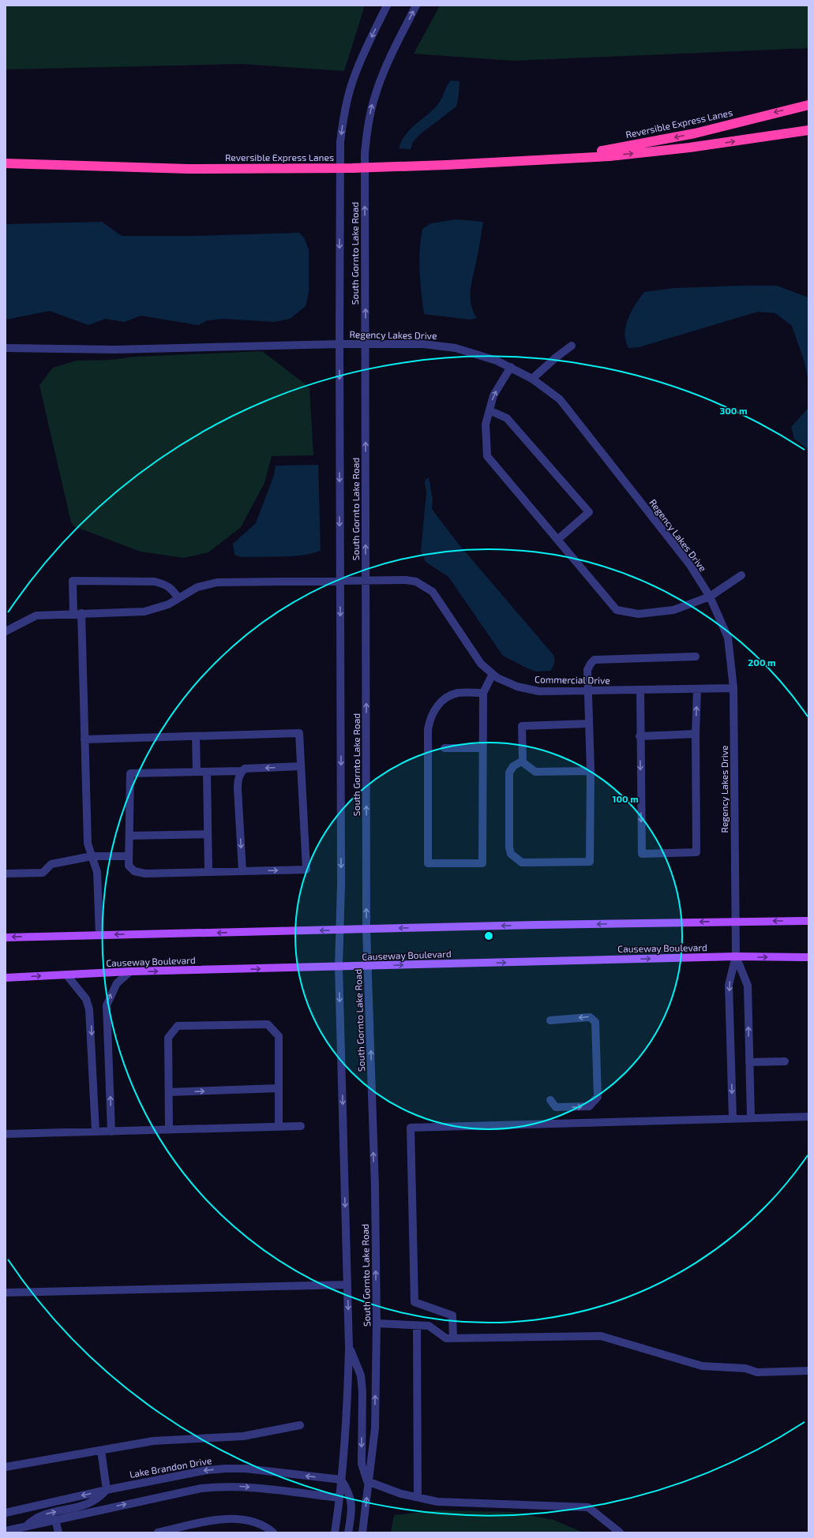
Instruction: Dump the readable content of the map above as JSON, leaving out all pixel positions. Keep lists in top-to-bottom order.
{
  "streets": {
    "highway": ["Reversible Express Lanes"],
    "main road": ["Causeway Boulevard"],
    "street": [
      "South Gornto Lake Road",
      "Regency Lakes Drive",
      "Commercial Drive",
      "Lake Brandon Drive"
    ]
  },
  "crossings": [
    ["South Gornto Lake Road", "Regency Lakes Drive"],
    ["South Gornto Lake Road", "Commercial Drive"],
    ["South Gornto Lake Road", "Causeway Boulevard"],
    ["South Gornto Lake Road", "Lake Brandon Drive"],
    ["Regency Lakes Drive", "Commercial Drive"],
    ["Regency Lakes Drive", "Causeway Boulevard"]
  ],
  "rings": ["300 m", "200 m", "100 m"]
}
